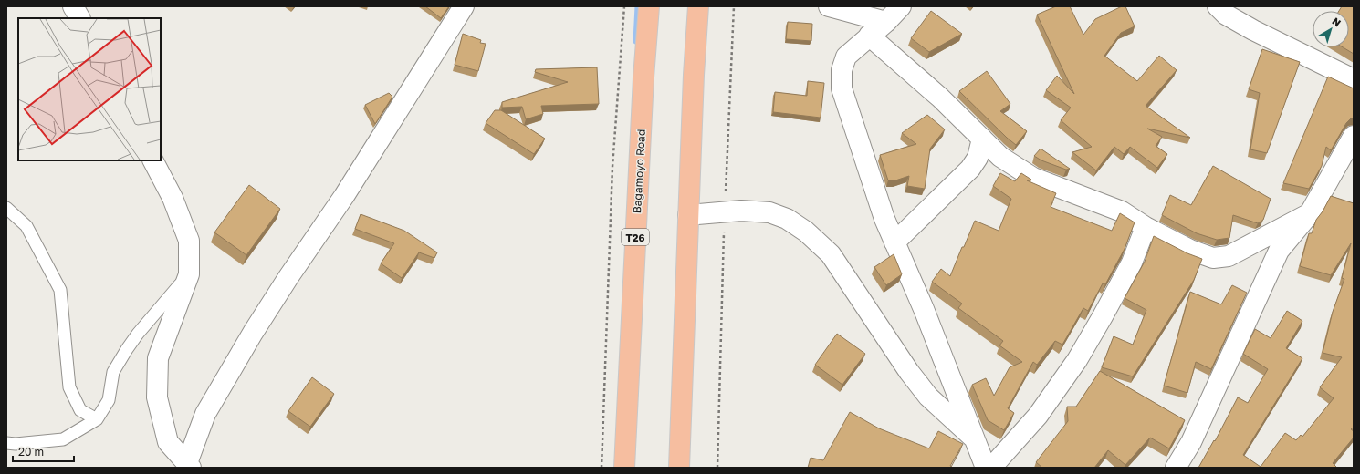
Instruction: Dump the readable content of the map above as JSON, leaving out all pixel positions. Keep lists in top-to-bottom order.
{
  "streets": {
    "highway": ["Bagamoyo Road", "T26"]
  },
  "scale_bar": "20 m",
  "north": "top right"
}
